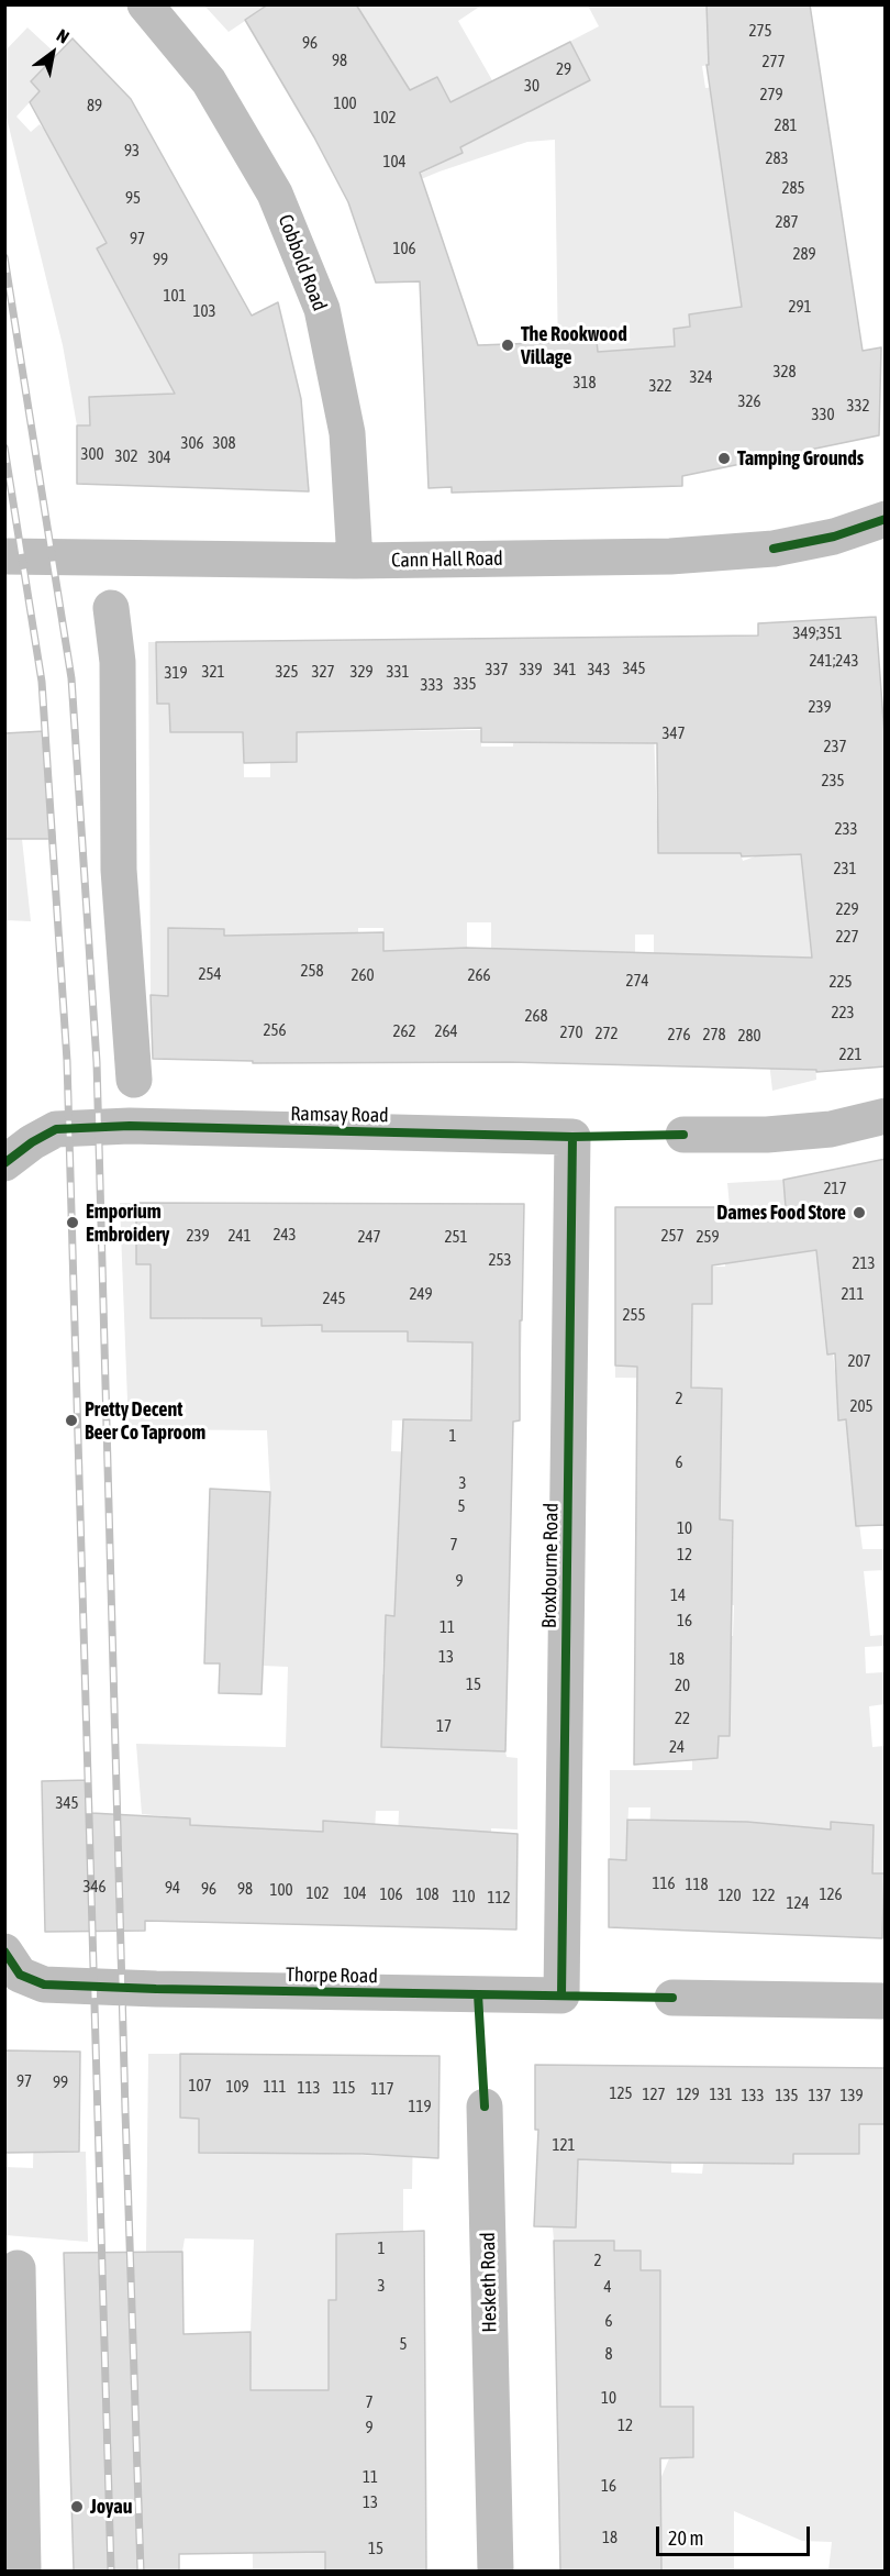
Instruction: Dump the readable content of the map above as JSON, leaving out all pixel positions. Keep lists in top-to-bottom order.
{
  "streets": {
    "street": [
      "Cobbold Road",
      "Cann Hall Road",
      "Ramsay Road",
      "Broxbourne Road",
      "Thorpe Road",
      "Hesketh Road"
    ]
  },
  "crossings": [
    ["Cobbold Road", "Cann Hall Road"],
    ["Ramsay Road", "Broxbourne Road"],
    ["Broxbourne Road", "Thorpe Road"]
  ],
  "places": [
    "The Rookwood Village",
    "Tamping Grounds",
    "Dames Food Store",
    "Emporium Embroidery",
    "Pretty Decent Beer Co Taproom",
    "Joyau"
  ],
  "house_numbers": [
    "275",
    "96",
    "98",
    "277",
    "29",
    "30",
    "279",
    "100",
    "89",
    "102",
    "281",
    "93",
    "283",
    "104",
    "285",
    "95",
    "287",
    "97",
    "106",
    "289",
    "99",
    "101",
    "291",
    "103",
    "328",
    "324",
    "318",
    "322",
    "326",
    "332",
    "330",
    "306",
    "308",
    "300",
    "302",
    "304",
    "349;351",
    "241;243",
    "345",
    "337",
    "339",
    "341",
    "343",
    "321",
    "325",
    "327",
    "329",
    "331",
    "319",
    "335",
    "333",
    "239",
    "347",
    "237",
    "235",
    "233",
    "231",
    "229",
    "227",
    "258",
    "254",
    "260",
    "266",
    "274",
    "225",
    "223",
    "268",
    "256",
    "262",
    "264",
    "270",
    "272",
    "276",
    "278",
    "280",
    "221",
    "217",
    "243",
    "239",
    "241",
    "257",
    "247",
    "251",
    "259",
    "253",
    "213",
    "249",
    "211",
    "245",
    "255",
    "207",
    "2",
    "205",
    "1",
    "6",
    "3",
    "5",
    "10",
    "7",
    "12",
    "9",
    "14",
    "16",
    "11",
    "13",
    "18",
    "15",
    "20",
    "22",
    "17",
    "24",
    "345",
    "116",
    "118",
    "346",
    "94",
    "96",
    "98",
    "100",
    "102",
    "104",
    "106",
    "108",
    "126",
    "120",
    "122",
    "110",
    "112",
    "124",
    "97",
    "99",
    "107",
    "109",
    "111",
    "113",
    "115",
    "117",
    "125",
    "127",
    "129",
    "131",
    "133",
    "135",
    "137",
    "139",
    "119",
    "121",
    "1",
    "2",
    "3",
    "4",
    "6",
    "5",
    "8",
    "10",
    "7",
    "12",
    "9",
    "11",
    "16",
    "13",
    "18",
    "15"
  ],
  "scale_bar": "20 m",
  "north": "top right"
}
